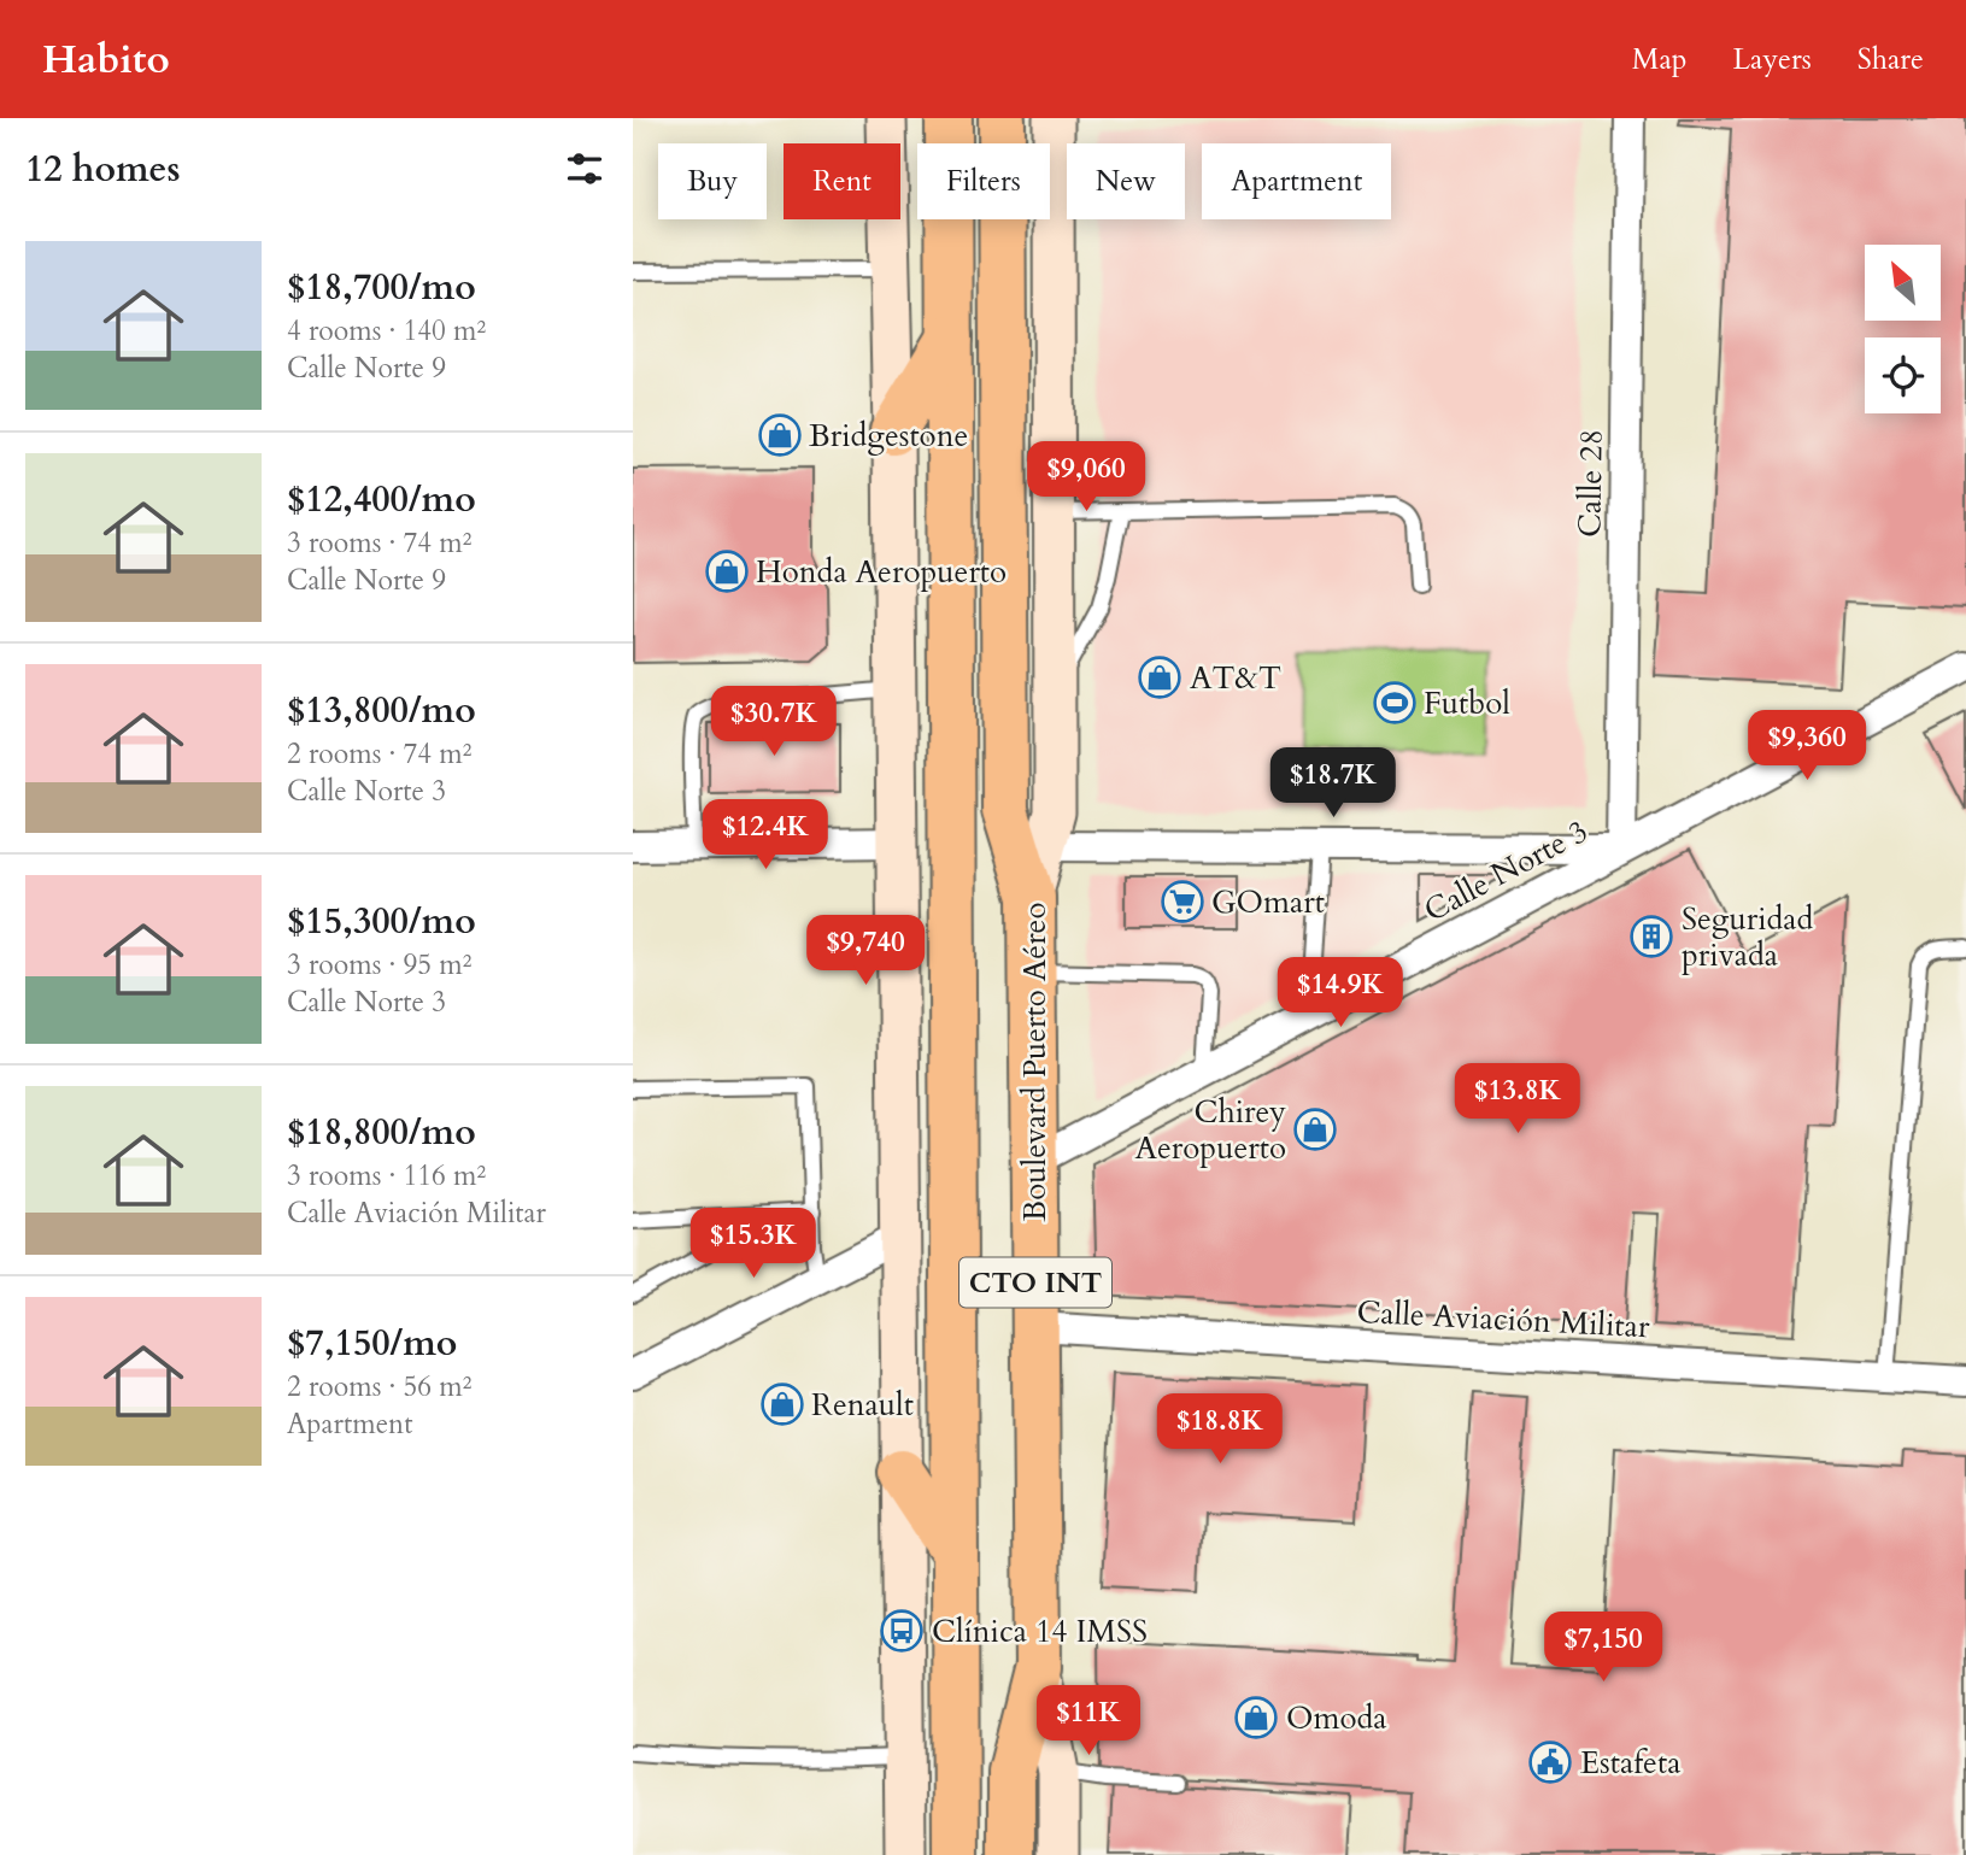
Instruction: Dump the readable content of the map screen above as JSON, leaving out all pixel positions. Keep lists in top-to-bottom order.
{
  "streets": {
    "highway": ["Boulevard Puerto Aéreo", "CTO INT"],
    "street": ["Calle 28", "Calle Norte 3", "Calle Aviación Militar"]
  },
  "crossings": [
    ["Calle 28", "Calle Norte 3"],
    ["Calle Norte 3", "Boulevard Puerto Aéreo"],
    ["Boulevard Puerto Aéreo", "CTO INT"],
    ["Boulevard Puerto Aéreo", "Calle Aviación Militar"]
  ],
  "places": {
    "shop": [
      "Bridgestone",
      "Honda Aeropuerto",
      "AT&T",
      "Chirey Aeropuerto",
      "Renault",
      "Omoda"
    ],
    "sports": ["Futbol"],
    "supermarket": ["GOmart"],
    "building": ["Seguridad privada"],
    "bus stop": ["Clínica 14 IMSS"],
    "public building": ["Estafeta"]
  },
  "north": "top left",
  "page": {
    "header": "Habito",
    "nav": ["Map", "Layers", "Share"],
    "heading": "12 homes",
    "chip": [
      "Buy",
      "Rent",
      "Filters",
      "New",
      "Apartment"
    ],
    "list": [
      {
        "name": "$18,700/mo",
        "note": "4 rooms · 140 m² · Calle Norte 9"
      },
      {
        "name": "$12,400/mo",
        "note": "3 rooms · 74 m² · Calle Norte 9"
      },
      {
        "name": "$13,800/mo",
        "note": "2 rooms · 74 m² · Calle Norte 3"
      },
      {
        "name": "$15,300/mo",
        "note": "3 rooms · 95 m² · Calle Norte 3"
      },
      {
        "name": "$18,800/mo",
        "note": "3 rooms · 116 m² · Calle Aviación Militar"
      },
      {
        "name": "$7,150/mo",
        "note": "2 rooms · 56 m² · Apartment"
      }
    ],
    "price": [
      "$9,060",
      "$30.7K",
      "$9,360",
      "$18.7K",
      "$12.4K",
      "$9,740",
      "$14.9K",
      "$13.8K",
      "$15.3K",
      "$18.8K",
      "$7,150",
      "$11K"
    ]
  }
}
